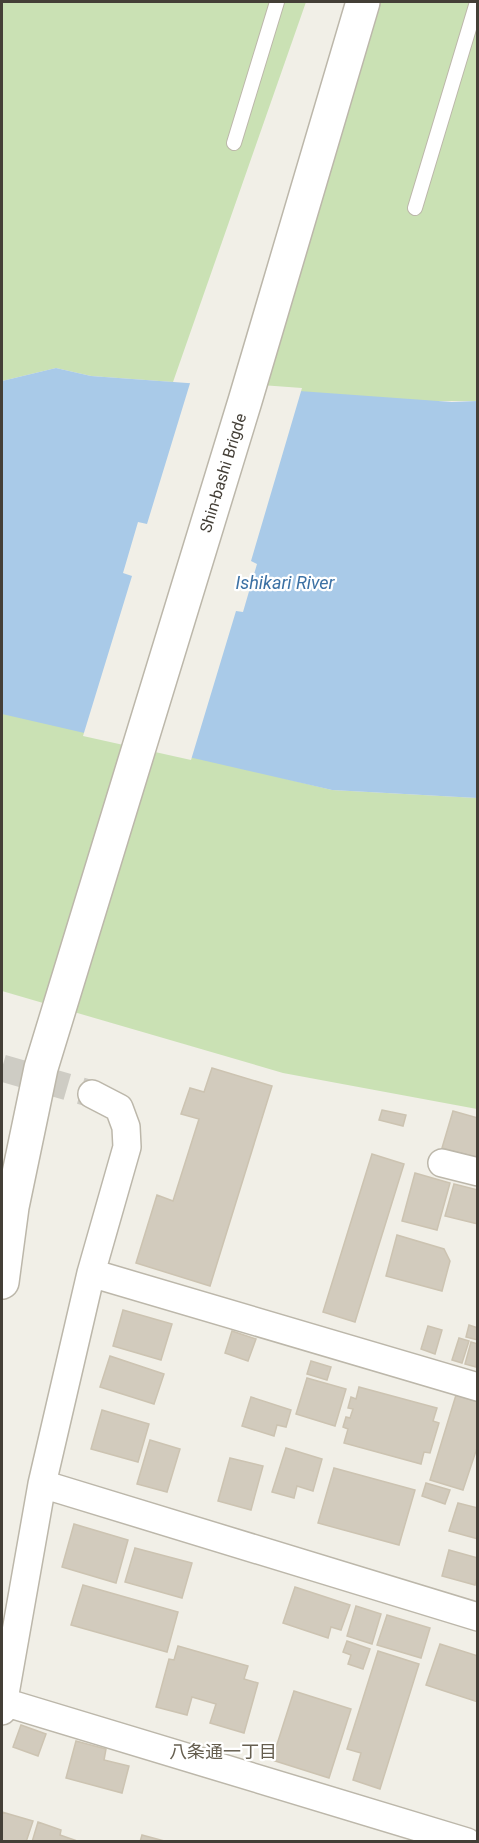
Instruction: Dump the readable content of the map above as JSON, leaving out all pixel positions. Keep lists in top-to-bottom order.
{
  "streets": {
    "street": ["Shin-bashi Brigde"]
  },
  "districts": ["八条通一丁目"],
  "water": ["Ishikari River"]
}
